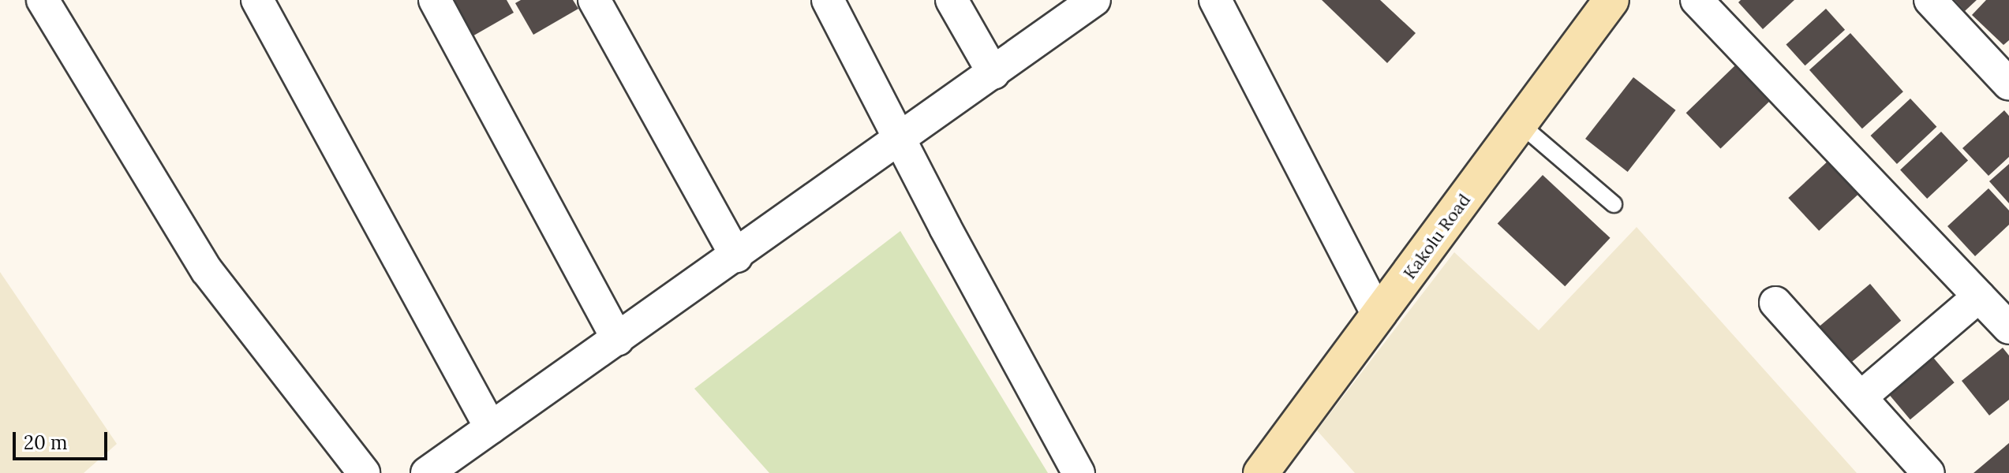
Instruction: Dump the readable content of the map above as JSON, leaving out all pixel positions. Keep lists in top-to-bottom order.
{
  "streets": {
    "main road": ["Kakolu Road"]
  },
  "scale_bar": "20 m"
}
